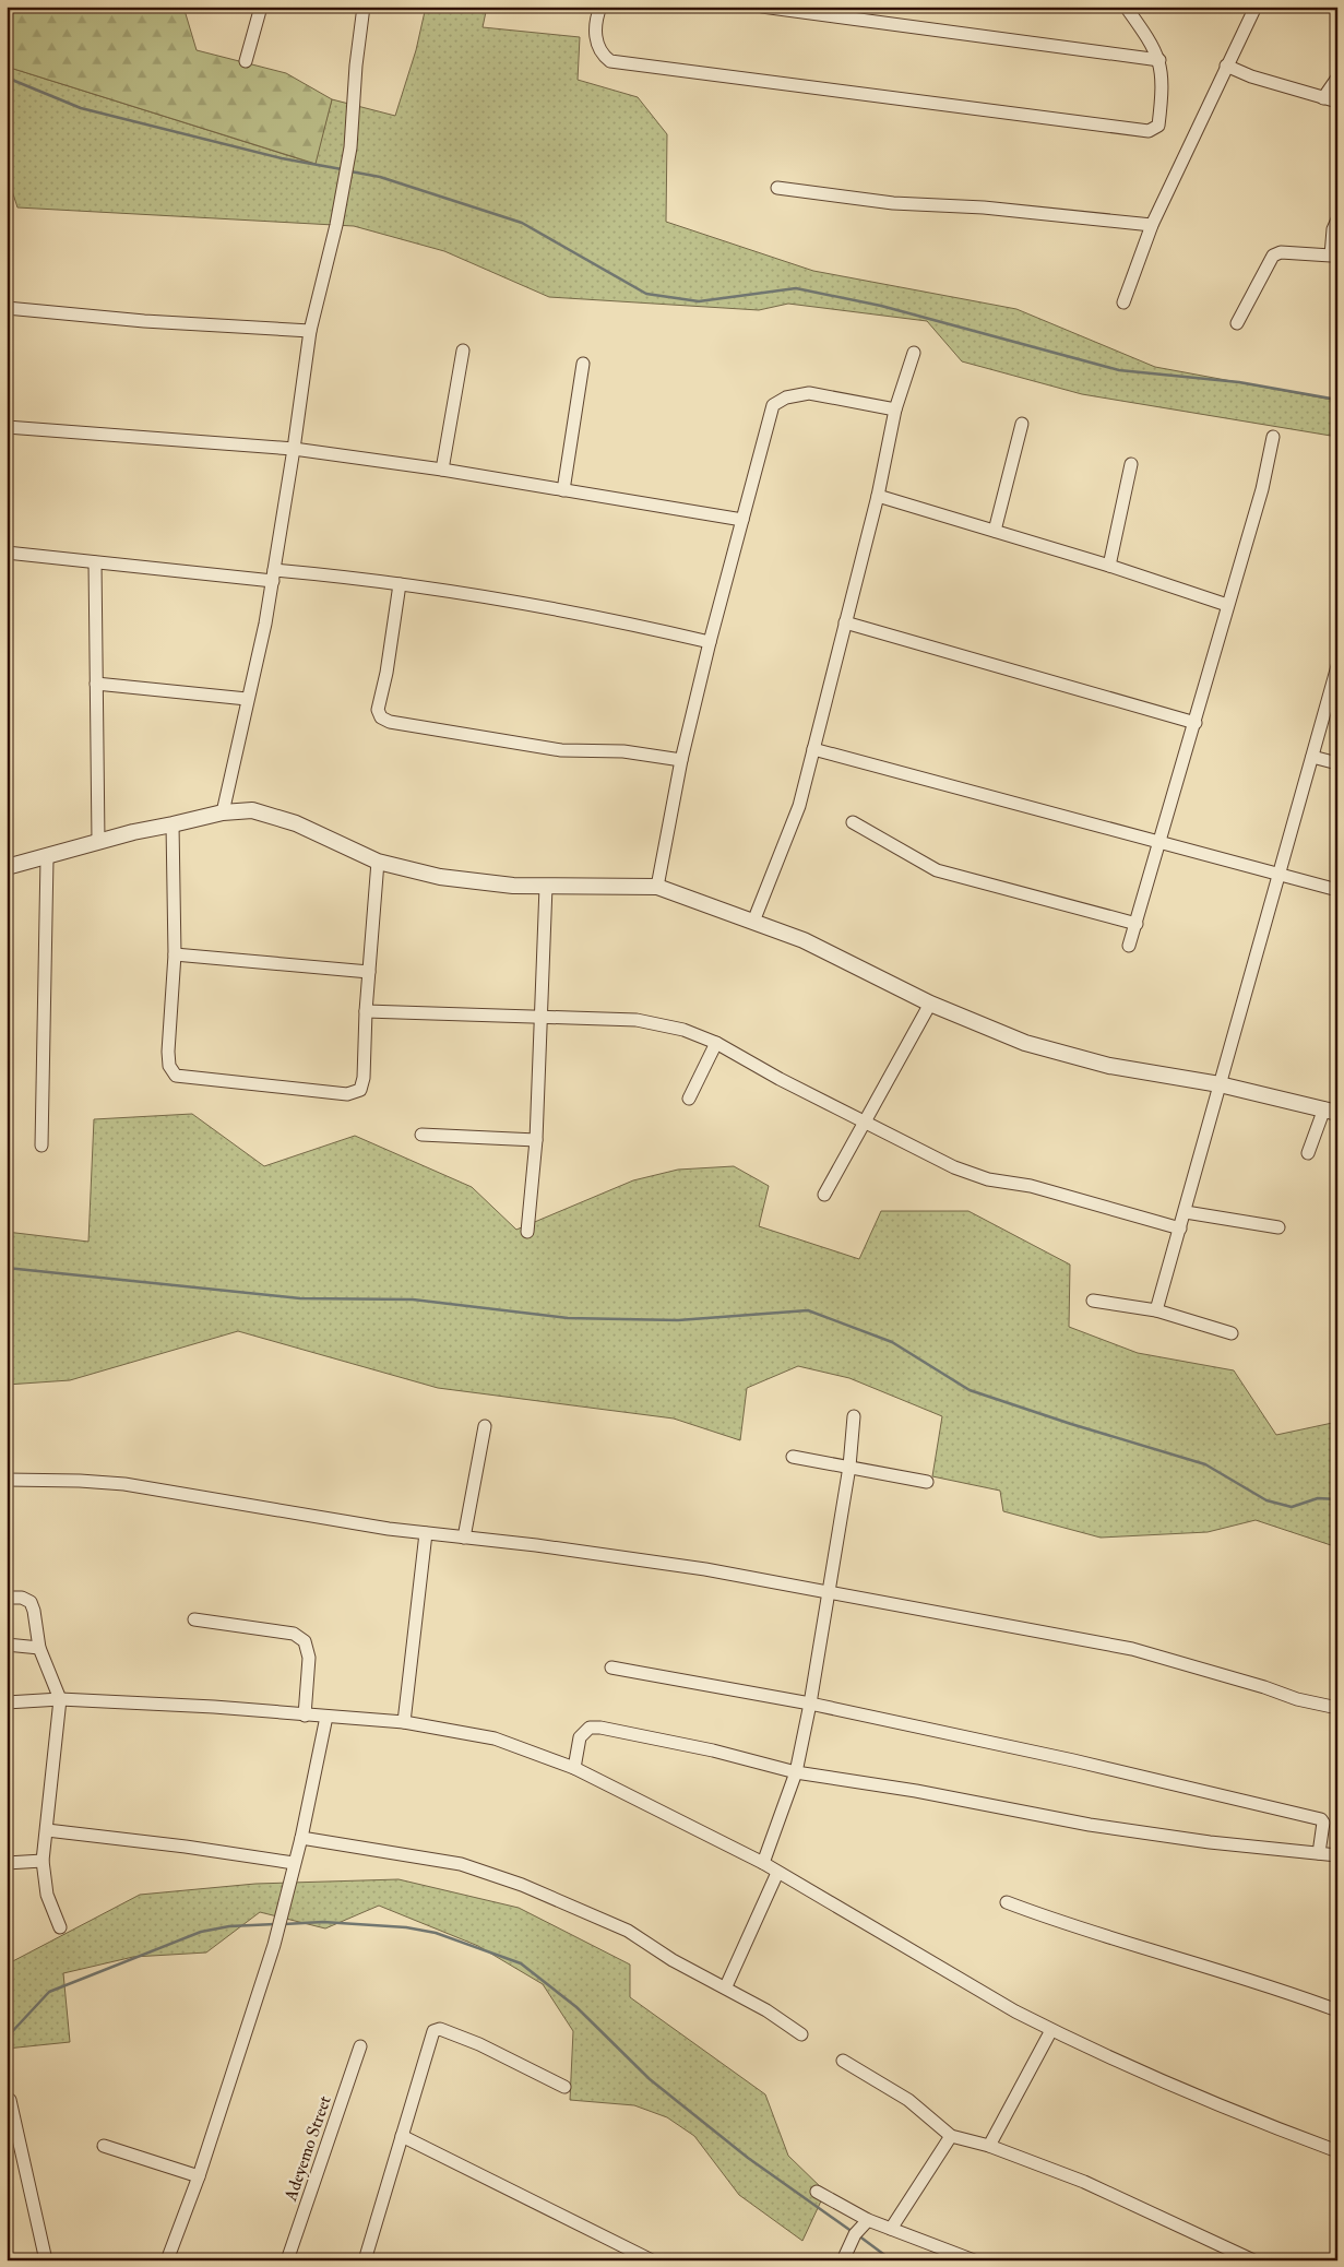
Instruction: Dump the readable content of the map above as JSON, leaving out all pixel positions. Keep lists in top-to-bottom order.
{
  "streets": {
    "street": ["Adeyemo Street"]
  }
}
